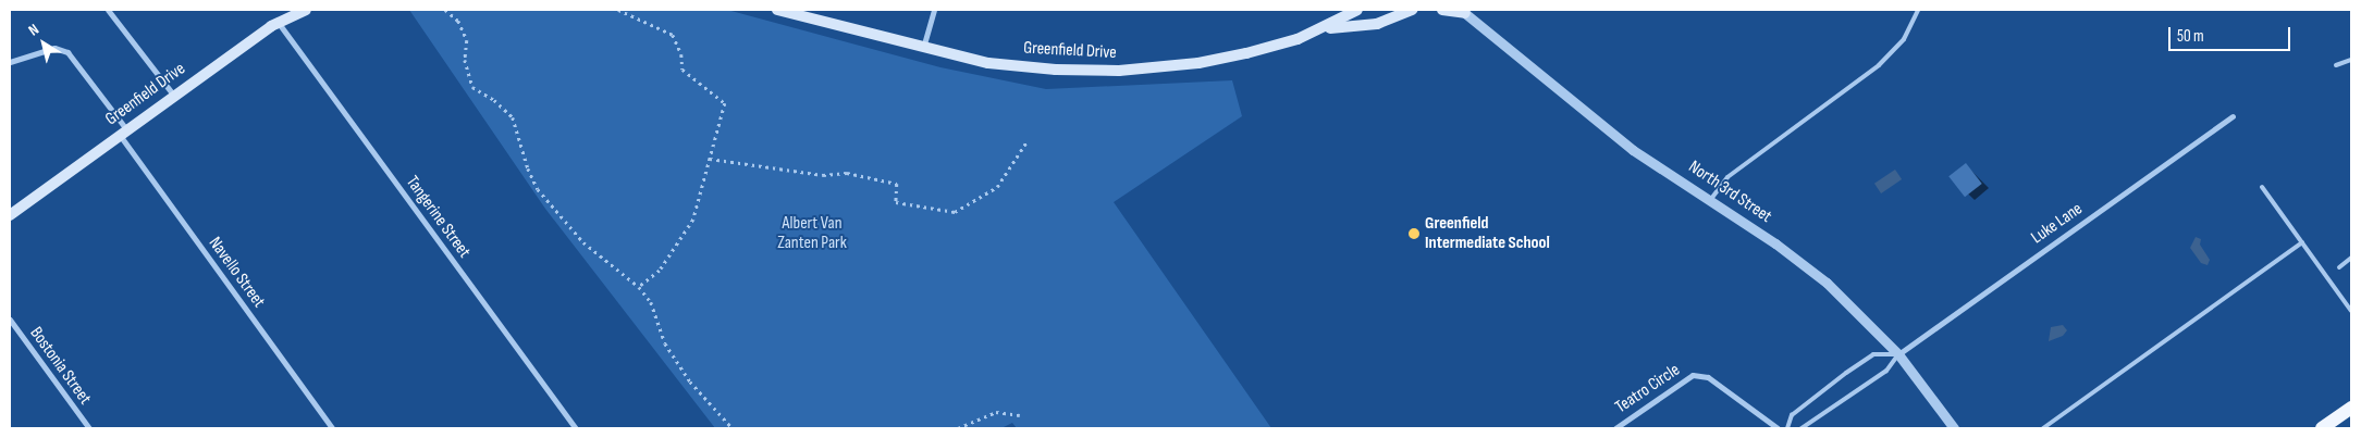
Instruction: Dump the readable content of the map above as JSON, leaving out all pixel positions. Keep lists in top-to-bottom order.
{
  "streets": {
    "main road": ["Greenfield Drive"],
    "street": [
      "North 3rd Street",
      "Tangerine Street",
      "Luke Lane",
      "Navello Street",
      "Bostonia Street",
      "Teatro Circle"
    ]
  },
  "crossings": [
    ["Greenfield Drive", "Tangerine Street"],
    ["Greenfield Drive", "Navello Street"],
    ["North 3rd Street", "Luke Lane"]
  ],
  "parks": ["Albert Van Zanten Park"],
  "places": ["Greenfield Intermediate School"],
  "scale_bar": "50 m",
  "north": "top left"
}
